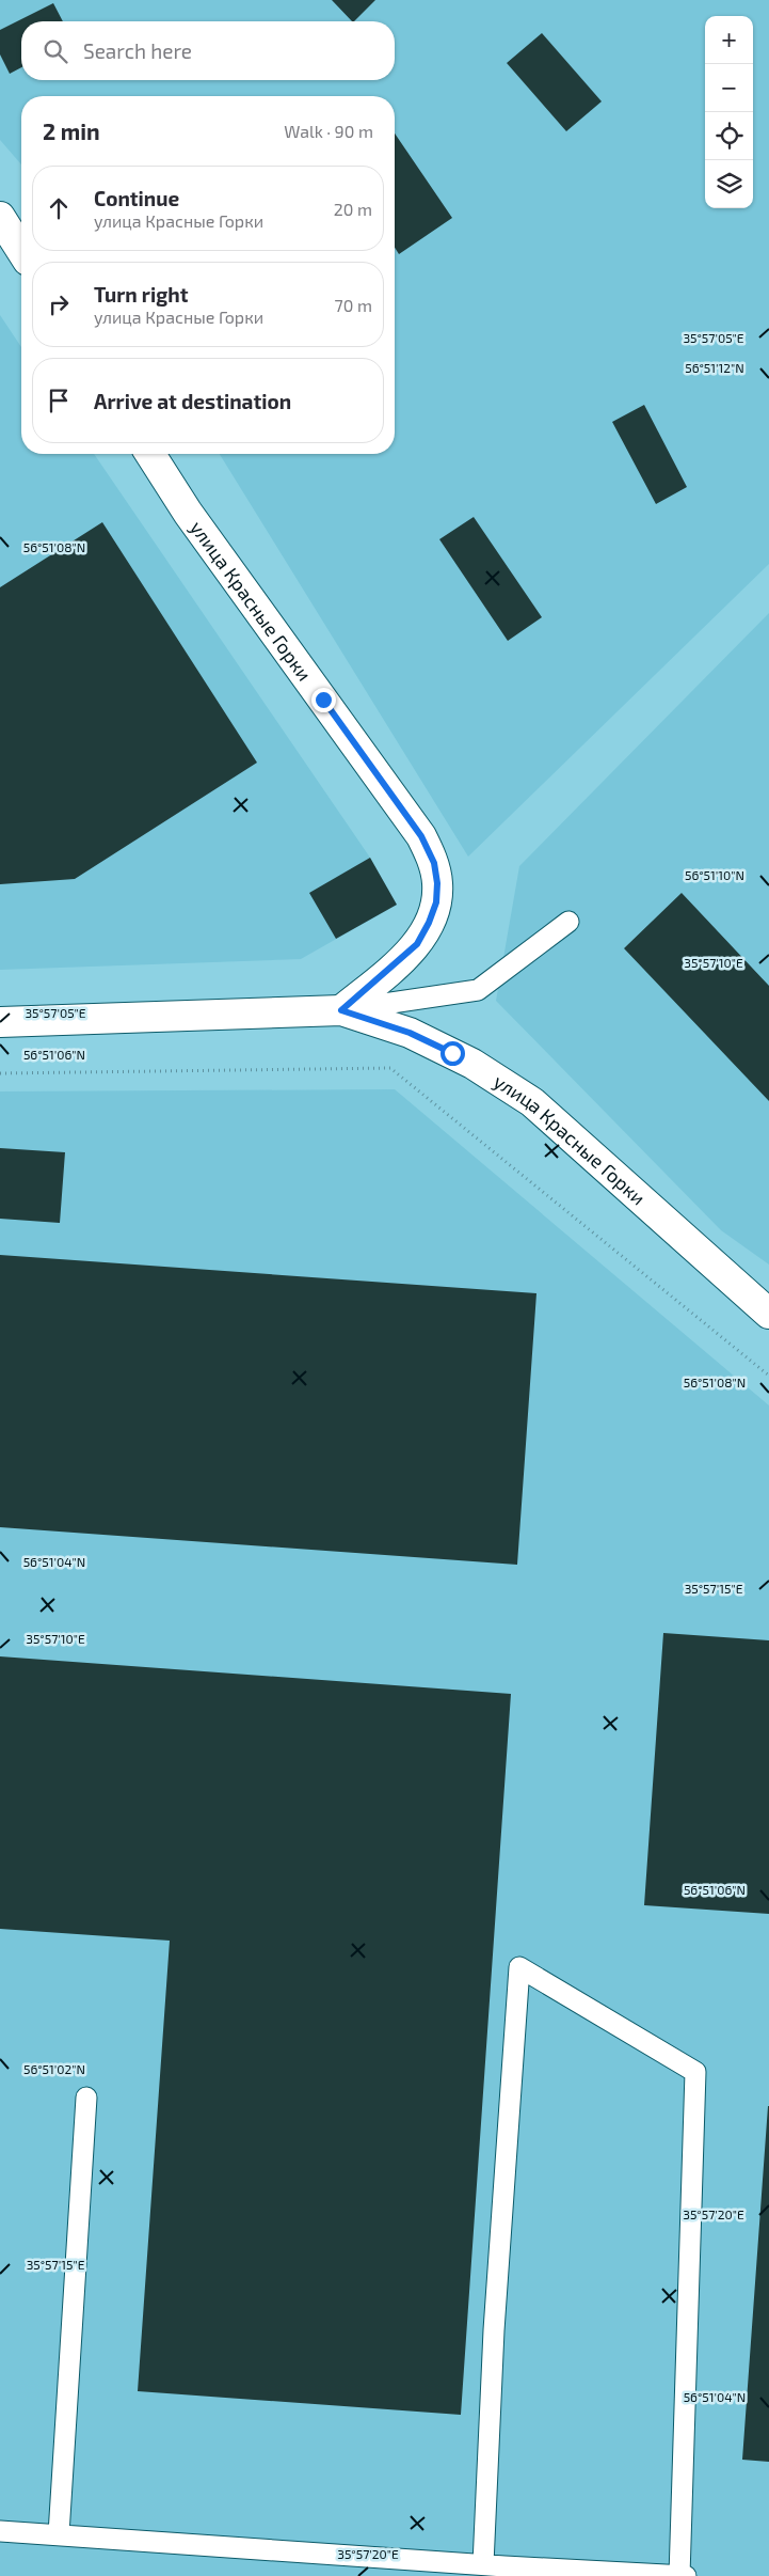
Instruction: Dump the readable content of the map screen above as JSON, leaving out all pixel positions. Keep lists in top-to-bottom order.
{
  "streets": {
    "street": ["улица Красные Горки"]
  },
  "page": {
    "map_buttons": ["+", "−"],
    "search": "Search here",
    "heading": ["2 min", "Walk · 90 m"],
    "list": [
      ["Continue", "улица Красные Горки", "20 m"],
      ["Turn right", "улица Красные Горки", "70 m"],
      "Arrive at destination"
    ]
  },
  "coordinates": [
    "35°57'05\"E",
    "56°51'12\"N",
    "56°51'08\"N",
    "56°51'10\"N",
    "35°57'10\"E",
    "56°51'06\"N",
    "56°51'04\"N",
    "35°57'15\"E",
    "56°51'02\"N",
    "35°57'20\"E"
  ]
}
